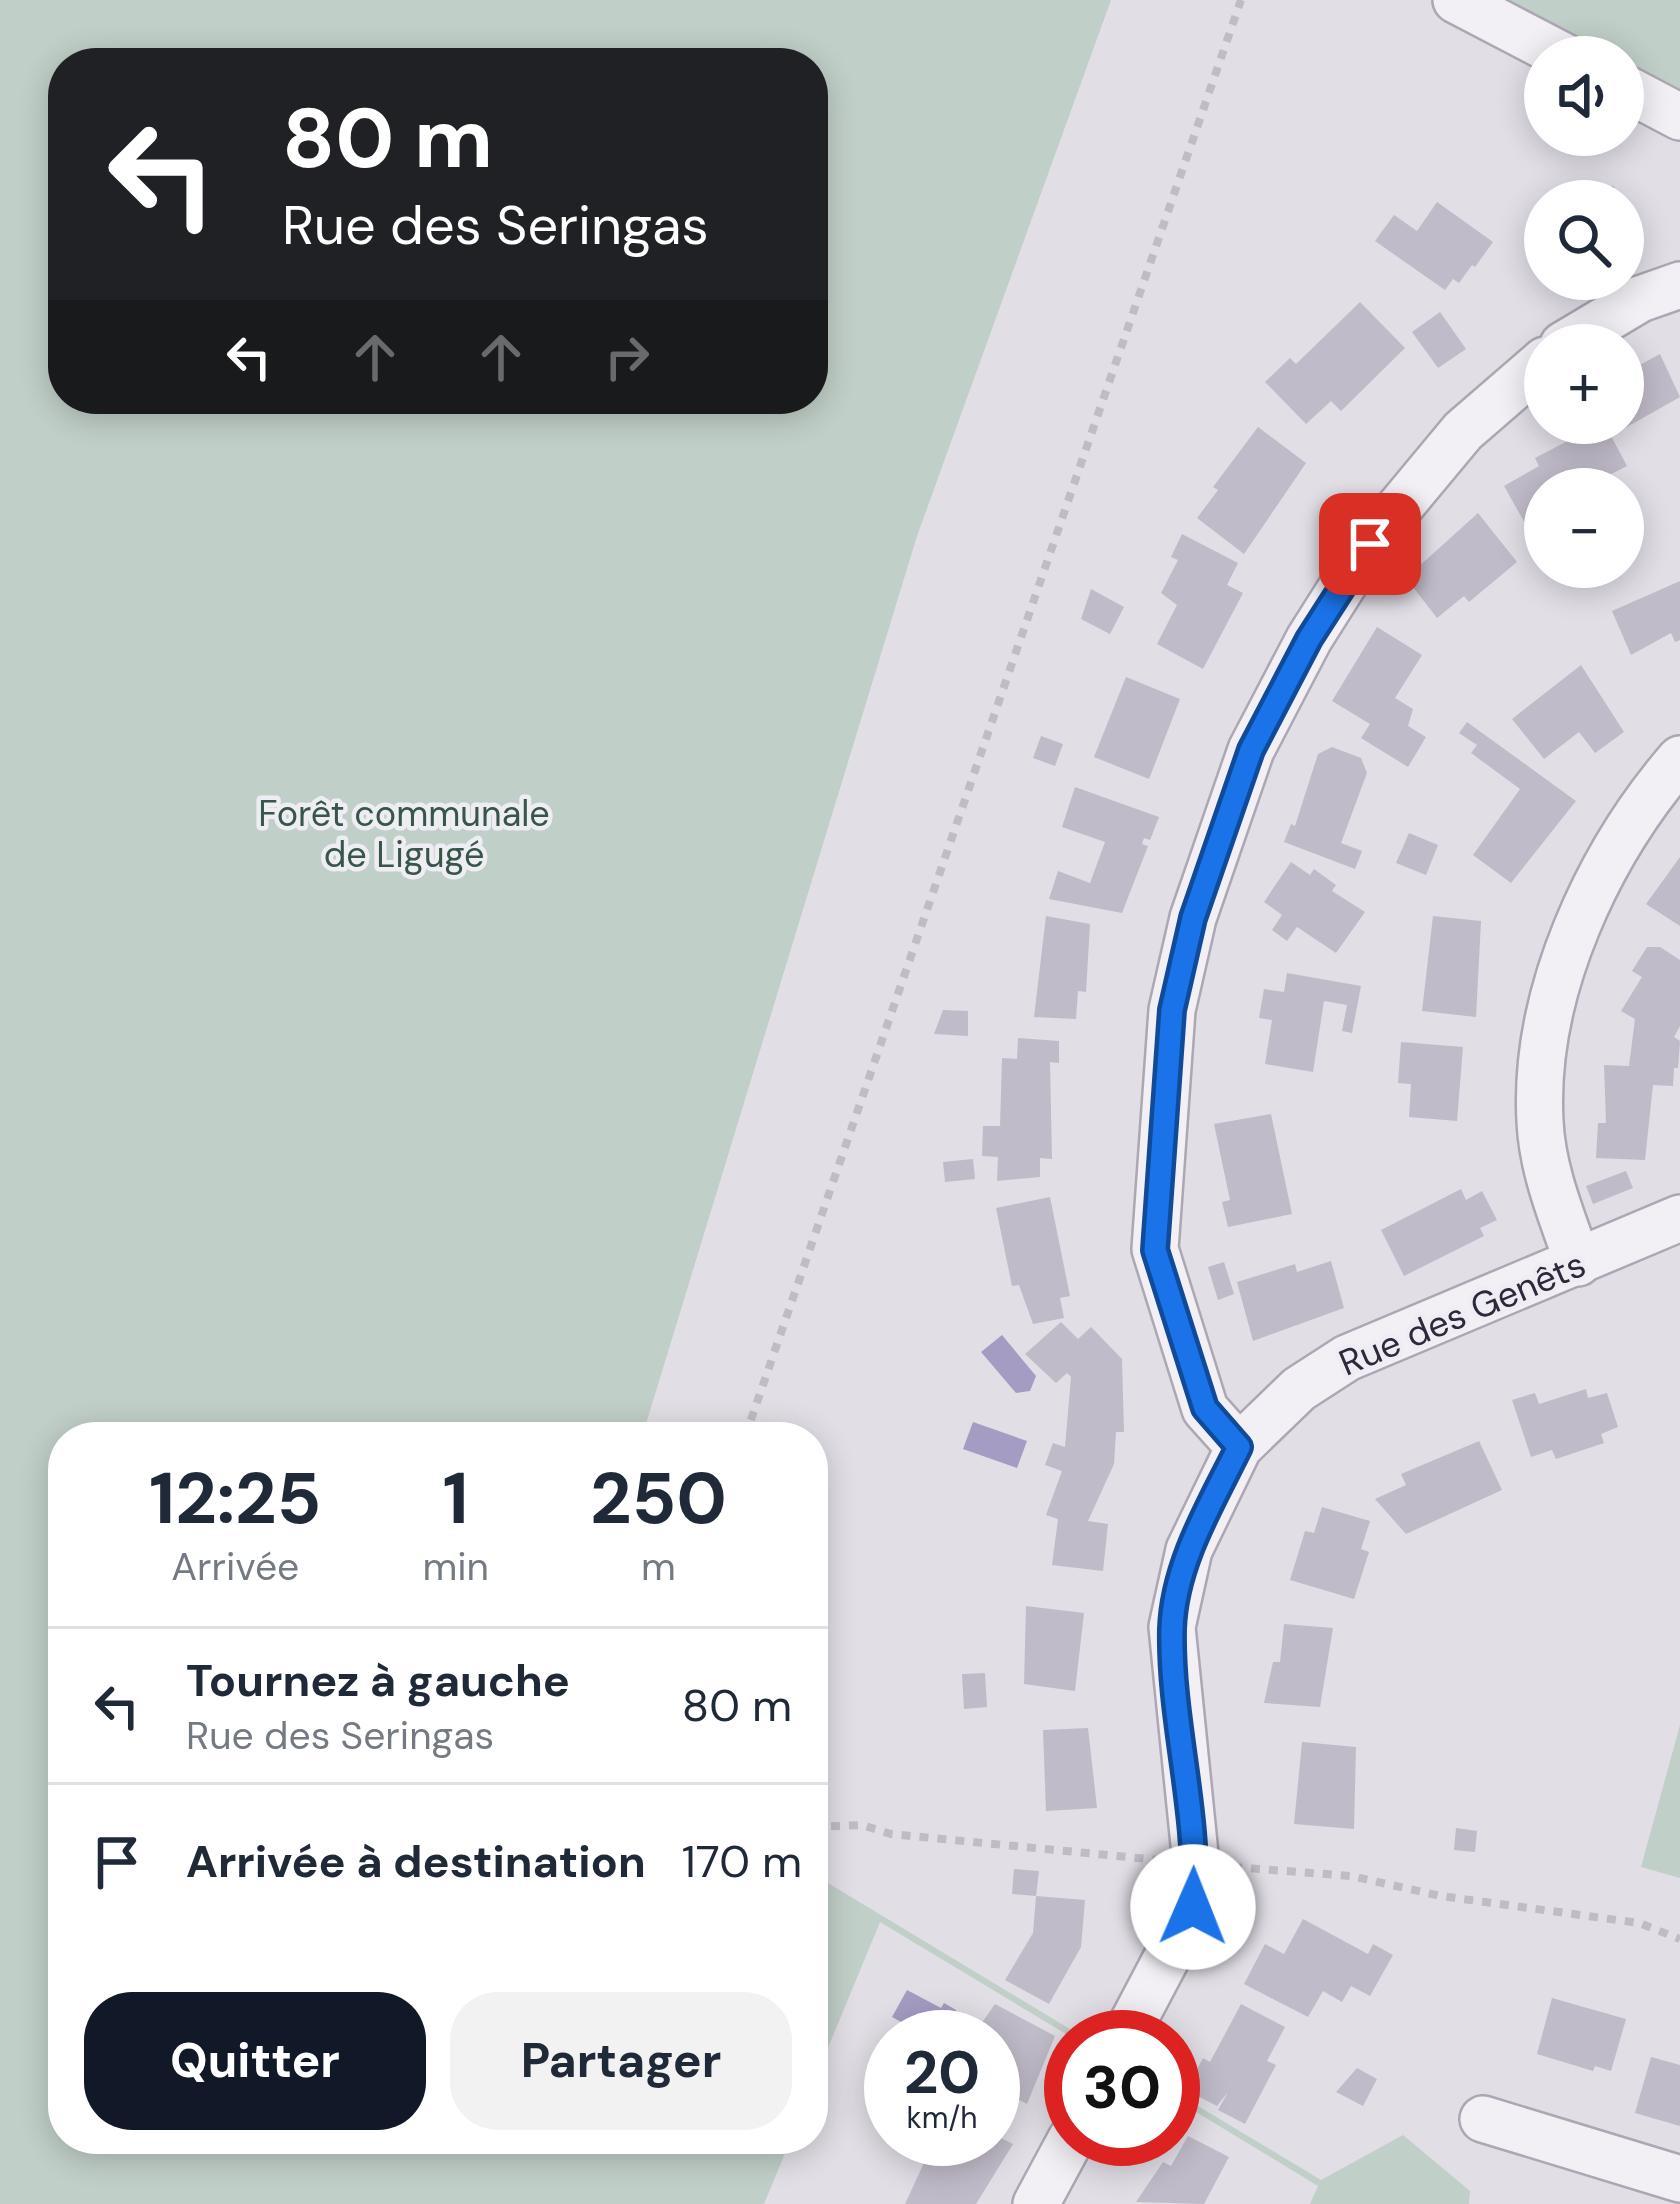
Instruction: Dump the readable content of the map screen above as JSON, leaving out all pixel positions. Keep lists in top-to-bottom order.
{
  "streets": {
    "street": ["Rue des Genêts"]
  },
  "parks": ["Forêt communale de Ligugé"],
  "page": {
    "map_buttons": ["+", "−"],
    "turn": ["80 m", "Rue des Seringas"],
    "eta": [
      "12:25",
      "Arrivée",
      "1",
      "min",
      "250",
      "m"
    ],
    "list": [
      {
        "name": "Tournez à gauche",
        "note": "Rue des Seringas",
        "value": "80 m"
      },
      {
        "name": "Arrivée à destination",
        "value": "170 m"
      }
    ],
    "buttons": ["Quitter", "Partager"],
    "speed": "20 km/h",
    "limit": "30"
  }
}
